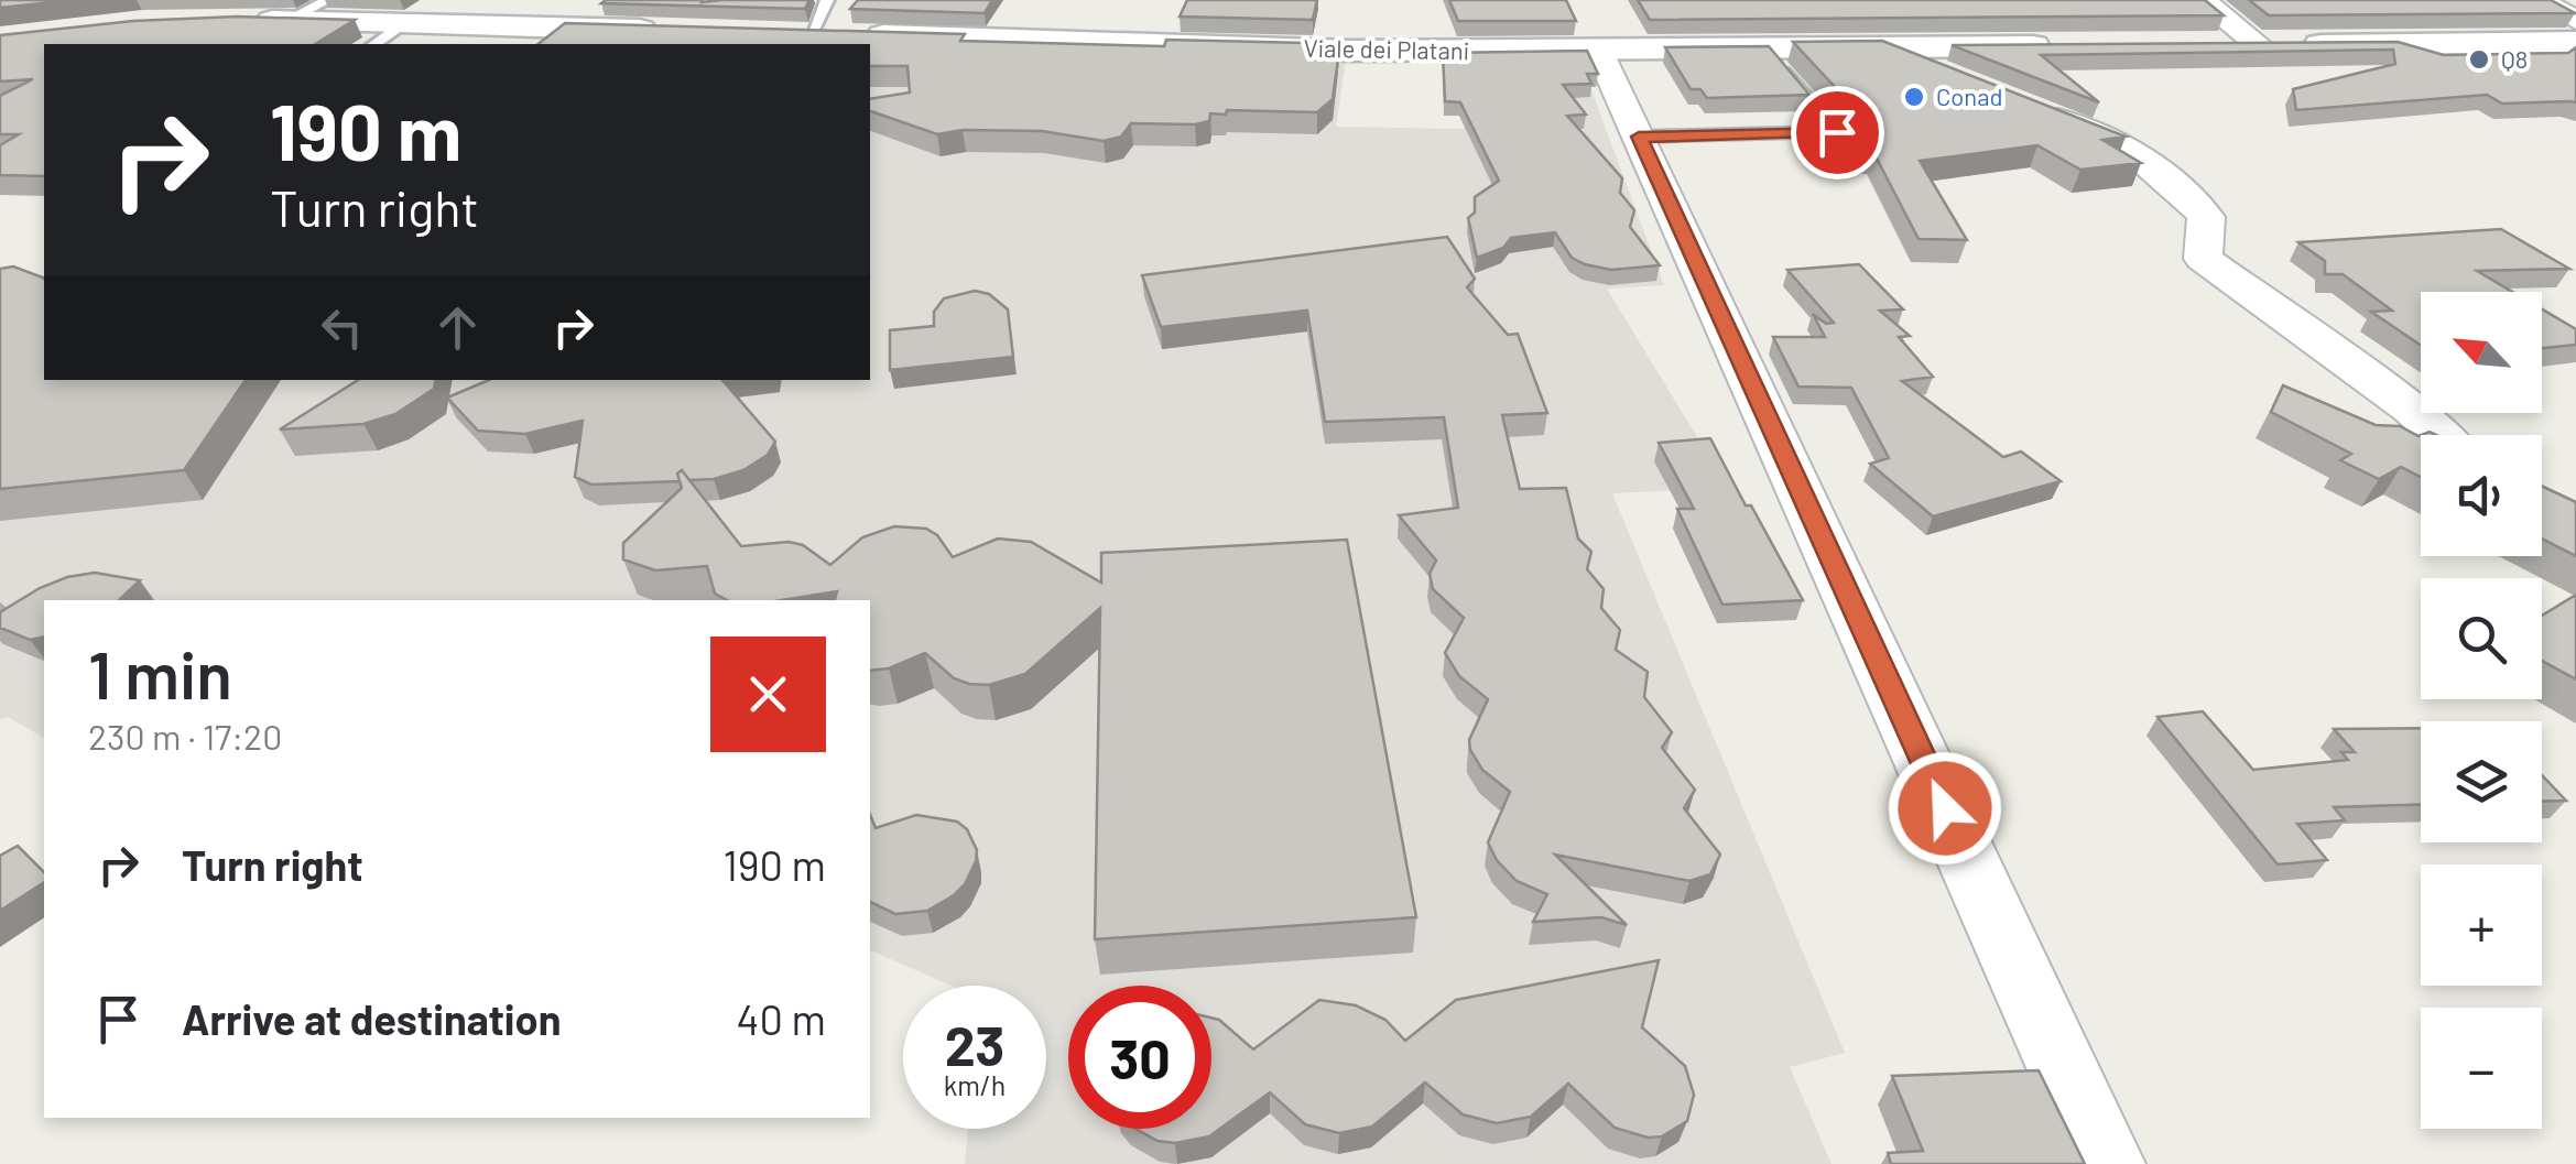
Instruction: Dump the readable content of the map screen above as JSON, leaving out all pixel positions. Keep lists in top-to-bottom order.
{
  "streets": {
    "street": ["Viale dei Platani"]
  },
  "places": ["Q8", "Conad"],
  "north": "top left",
  "page": {
    "turn": ["190 m", "Turn right"],
    "map_buttons": ["+", "−"],
    "heading": ["1 min", "230 m · 17:20"],
    "list": [
      {
        "name": "Turn right",
        "value": "190 m"
      },
      {
        "name": "Arrive at destination",
        "value": "40 m"
      }
    ],
    "speed": "23 km/h",
    "limit": "30"
  }
}
